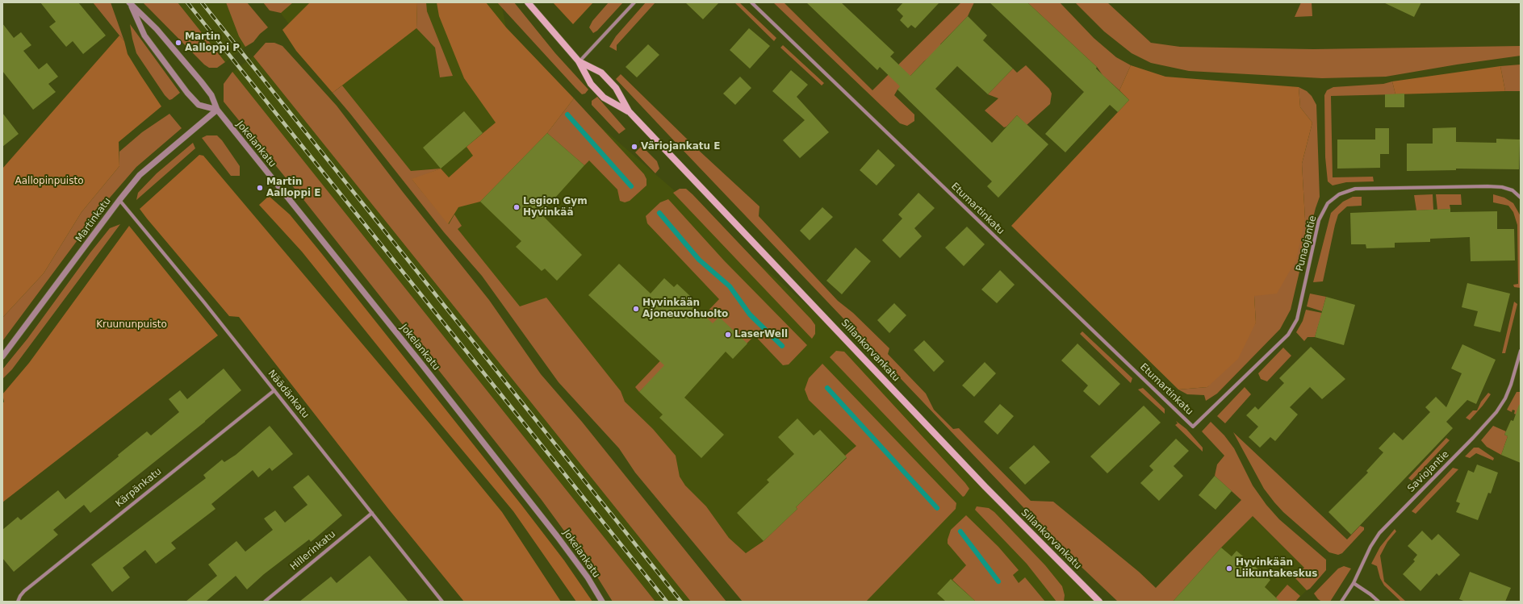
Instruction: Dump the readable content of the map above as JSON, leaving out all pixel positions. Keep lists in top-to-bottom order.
{
  "streets": {
    "main road": ["Sillankorvankatu"],
    "street": [
      "Jokelankatu",
      "Etumartinkatu",
      "Martinkatu",
      "Punaojantie",
      "Näädänkatu",
      "Saviojantie",
      "Kärpänkatu",
      "Hillerinkatu"
    ]
  },
  "crossings": [
    ["Jokelankatu", "Martinkatu"],
    ["Etumartinkatu", "Punaojantie"],
    ["Martinkatu", "Näädänkatu"],
    ["Näädänkatu", "Kärpänkatu"],
    ["Näädänkatu", "Hillerinkatu"]
  ],
  "parks": ["Aallopinpuisto", "Kruununpuisto"],
  "places": [
    "Martin Aalloppi P",
    "Väriojankatu E",
    "Martin Aalloppi E",
    "Legion Gym Hyvinkää",
    "Hyvinkään Ajoneuvohuolto",
    "LaserWell",
    "Hyvinkään Liikuntakeskus"
  ]
}
